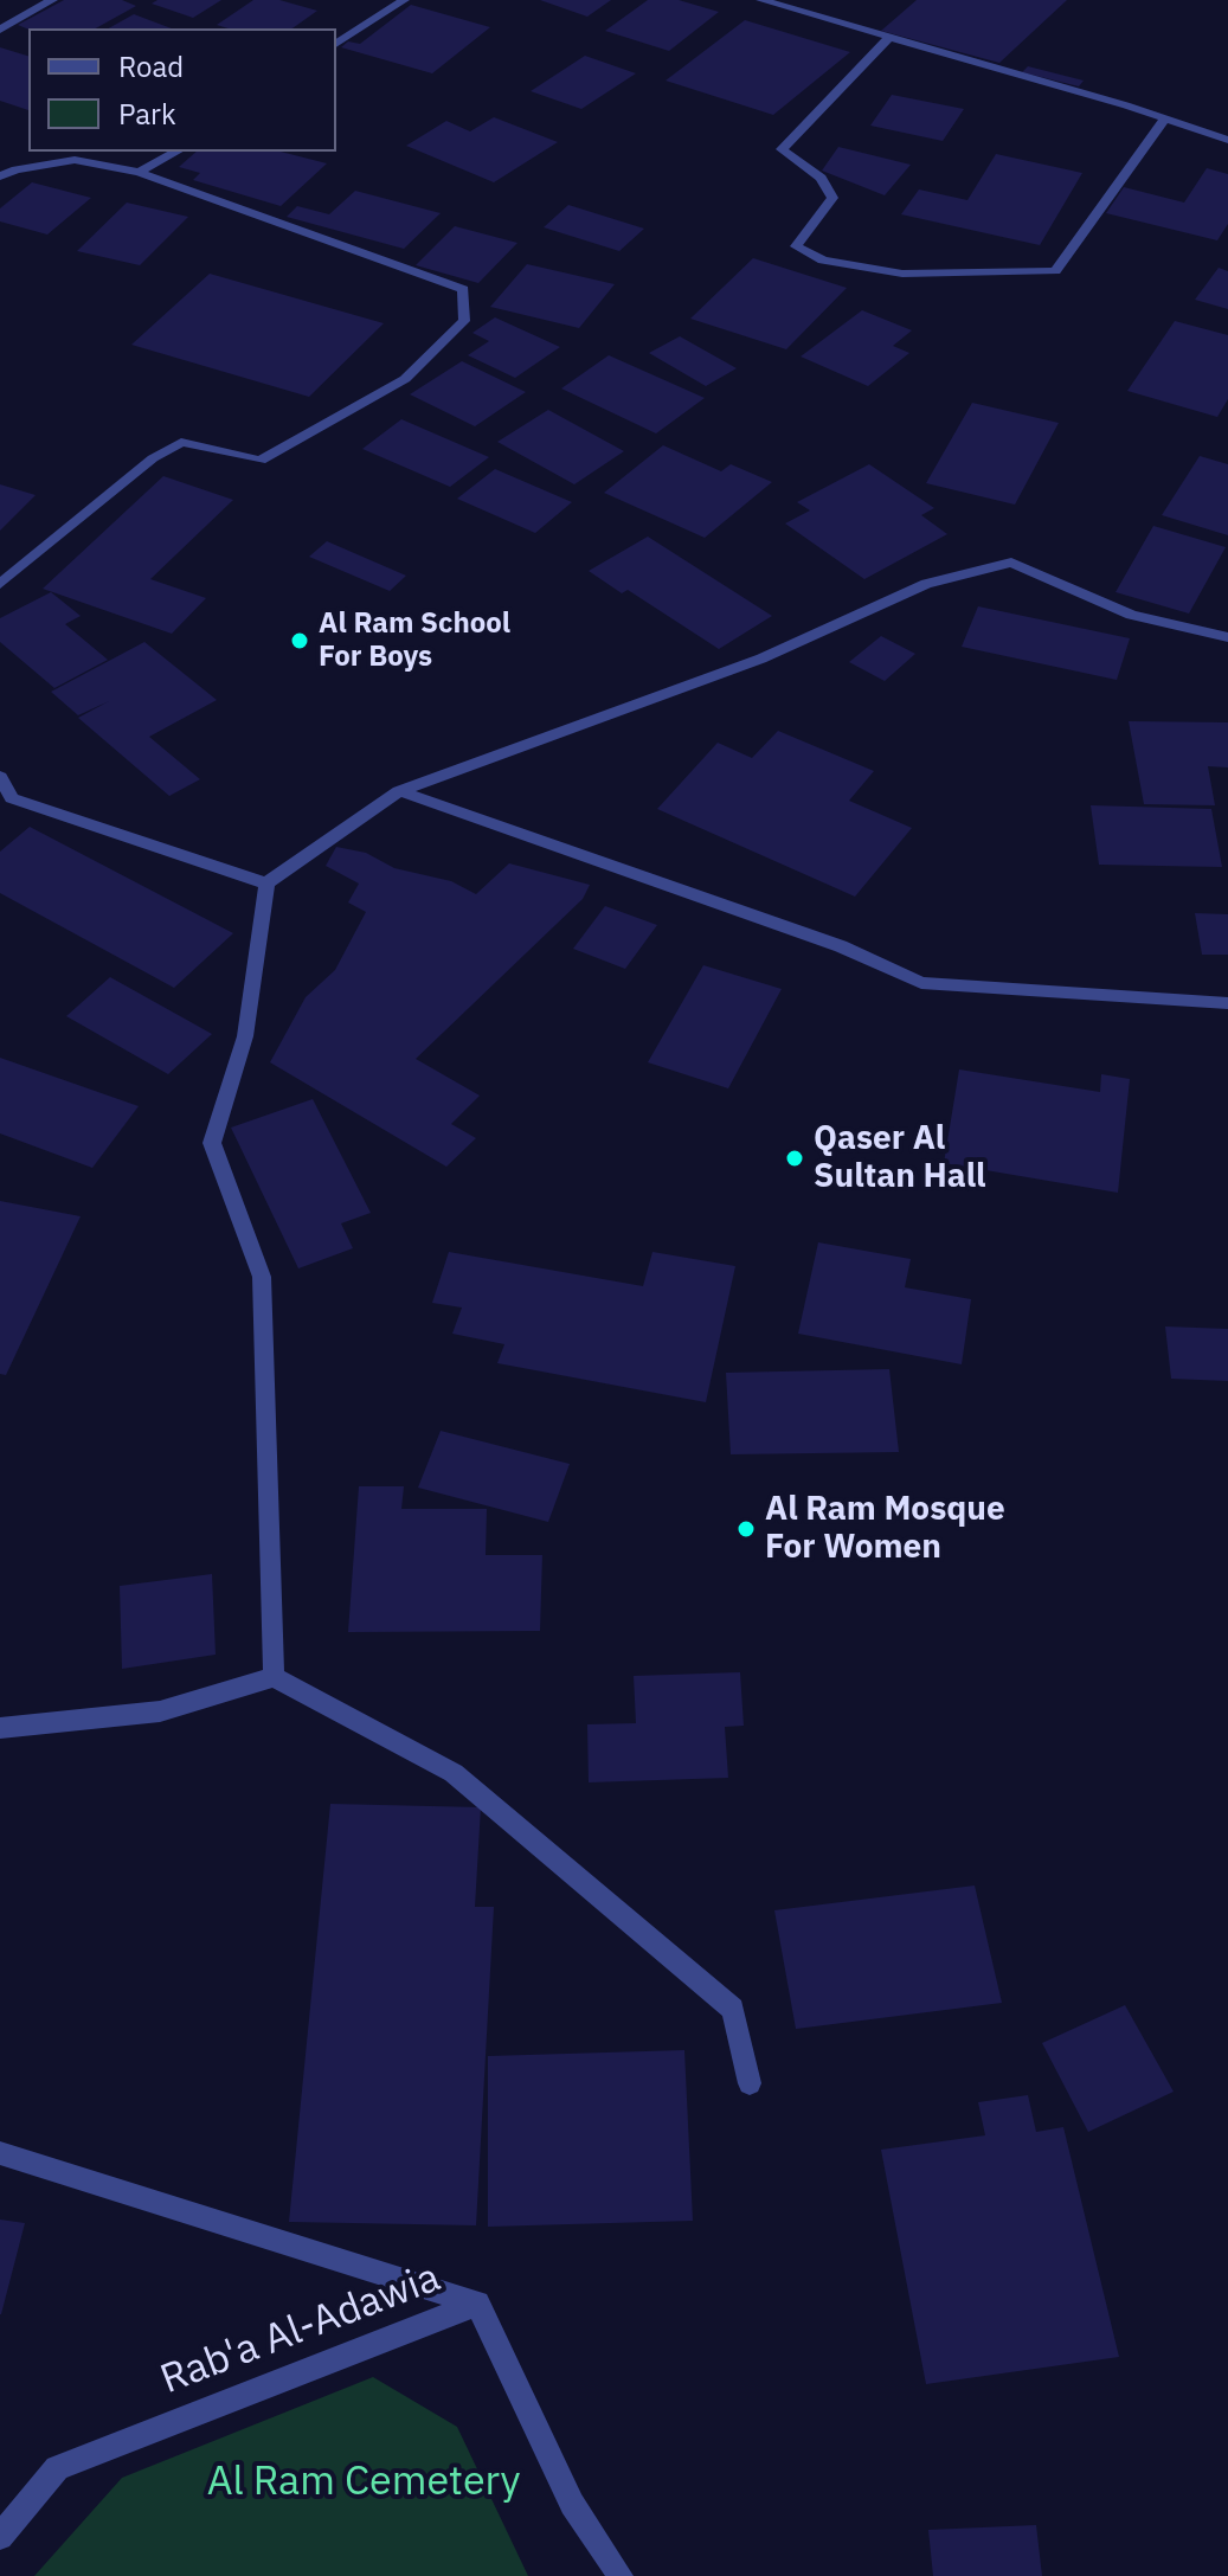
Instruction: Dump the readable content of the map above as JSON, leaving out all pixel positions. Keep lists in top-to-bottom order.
{
  "streets": {
    "street": ["Rab'a Al-Adawia"]
  },
  "parks": ["Al Ram Cemetery"],
  "places": ["Al Ram School For Boys", "Qaser Al Sultan Hall", "Al Ram Mosque For Women"],
  "legend": ["Road", "Park"]
}
